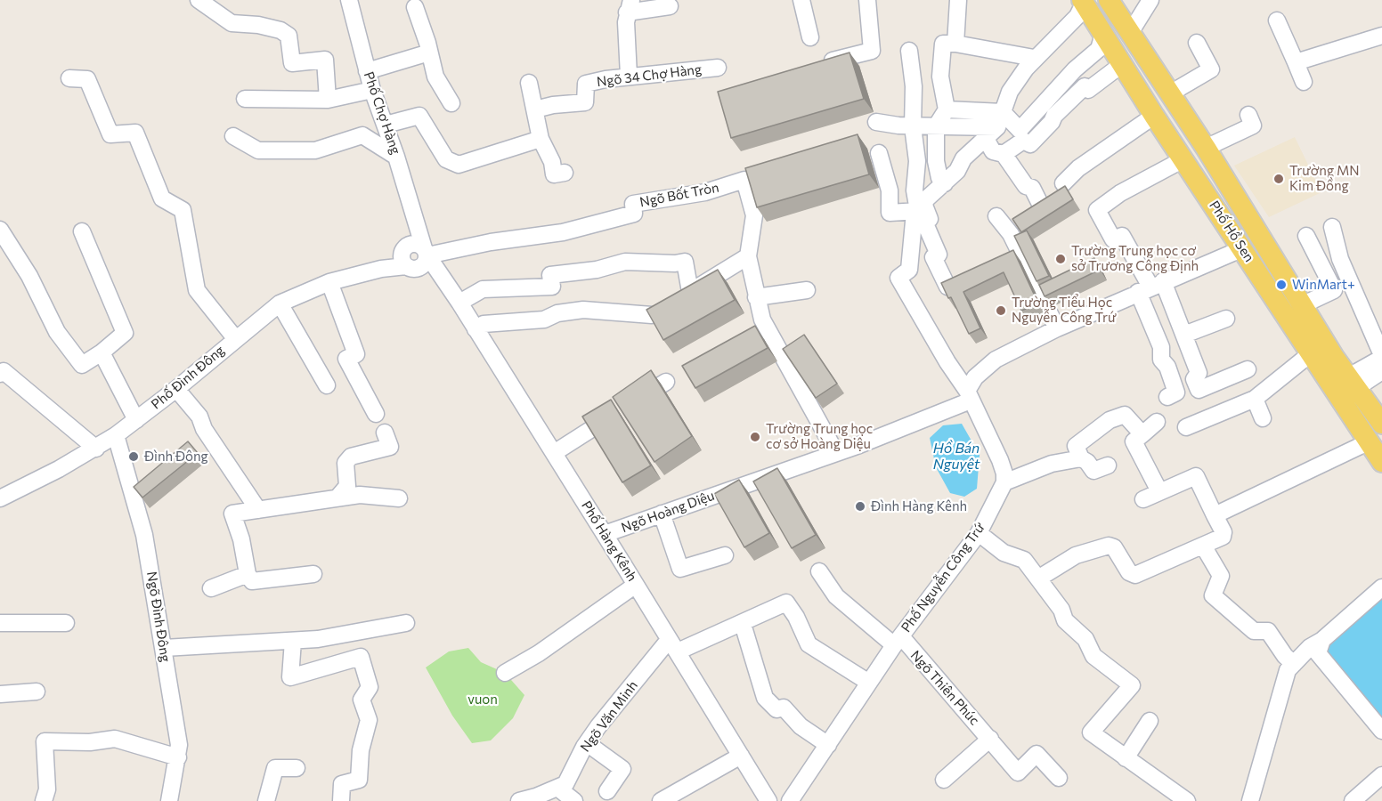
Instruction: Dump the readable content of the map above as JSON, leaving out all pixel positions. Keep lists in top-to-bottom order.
{
  "streets": {
    "main road": ["Phố Hồ Sen"],
    "street": [
      "Ngõ 34 Chợ Hàng",
      "Phố Chợ Hàng",
      "Ngõ Bốt Tròn",
      "Phố Đình Đông",
      "Ngõ Hoàng Diệu",
      "Phố Hàng Kênh",
      "Phố Nguyễn Công Trứ",
      "Ngõ Đình Đông",
      "Ngõ Thiên Phúc",
      "Ngõ Văn Minh"
    ]
  },
  "crossings": [
    ["Phố Chợ Hàng", "Ngõ Bốt Tròn"],
    ["Phố Chợ Hàng", "Phố Đình Đông"],
    ["Phố Chợ Hàng", "Phố Hàng Kênh"],
    ["Ngõ Bốt Tròn", "Phố Đình Đông"],
    ["Ngõ Bốt Tròn", "Ngõ Hoàng Diệu"],
    ["Ngõ Bốt Tròn", "Phố Hàng Kênh"],
    ["Phố Đình Đông", "Phố Hàng Kênh"],
    ["Phố Đình Đông", "Ngõ Đình Đông"],
    ["Ngõ Hoàng Diệu", "Phố Hàng Kênh"],
    ["Phố Hàng Kênh", "Ngõ Văn Minh"],
    ["Phố Nguyễn Công Trứ", "Ngõ Thiên Phúc"]
  ],
  "water": ["Hồ Bán Nguyệt"],
  "parks": ["vuon"],
  "places": [
    "Trường MN Kim Đồng",
    "Trường Trung học cơ sở Trương Công Định",
    "WinMart+",
    "Trường Tiểu Học Nguyễn Công Trứ",
    "Trường Trung học cơ sở Hoàng Diệu",
    "Đình Đông",
    "Đình Hàng Kênh"
  ]
}
